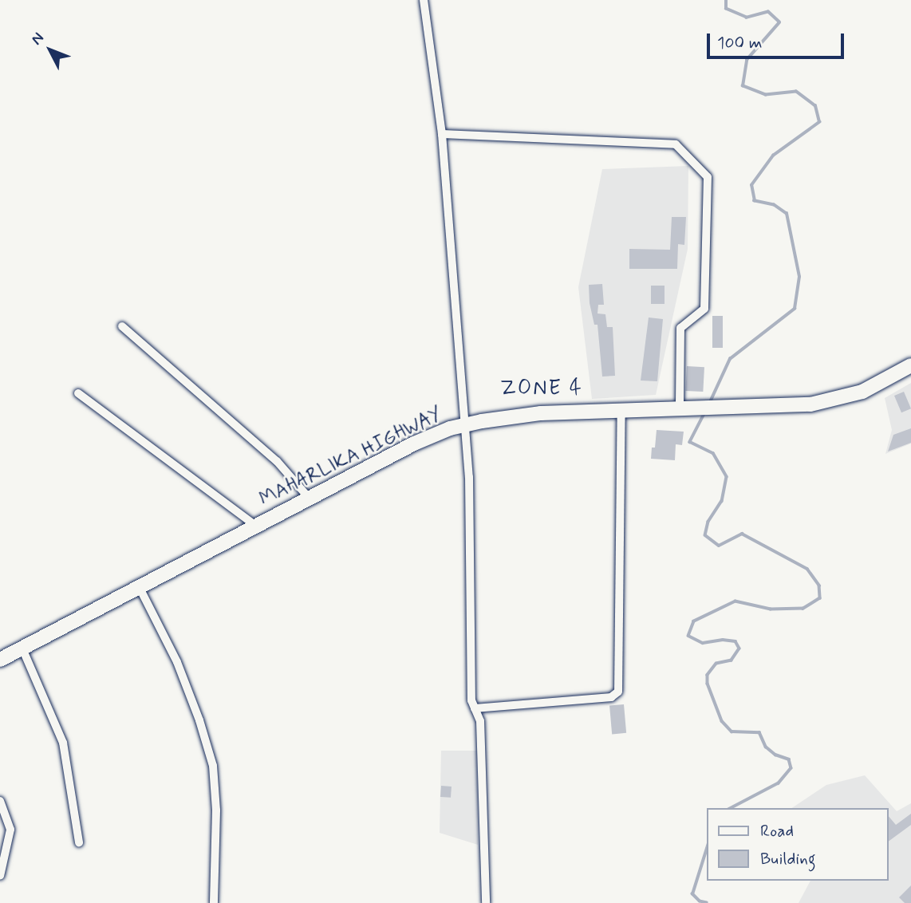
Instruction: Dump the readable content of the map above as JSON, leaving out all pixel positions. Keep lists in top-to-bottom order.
{
  "streets": {
    "highway": ["MAHARLIKA HIGHWAY"]
  },
  "districts": ["ZONE 4"],
  "legend": ["Road", "Building"],
  "scale_bar": "100 m",
  "north": "top left"
}
